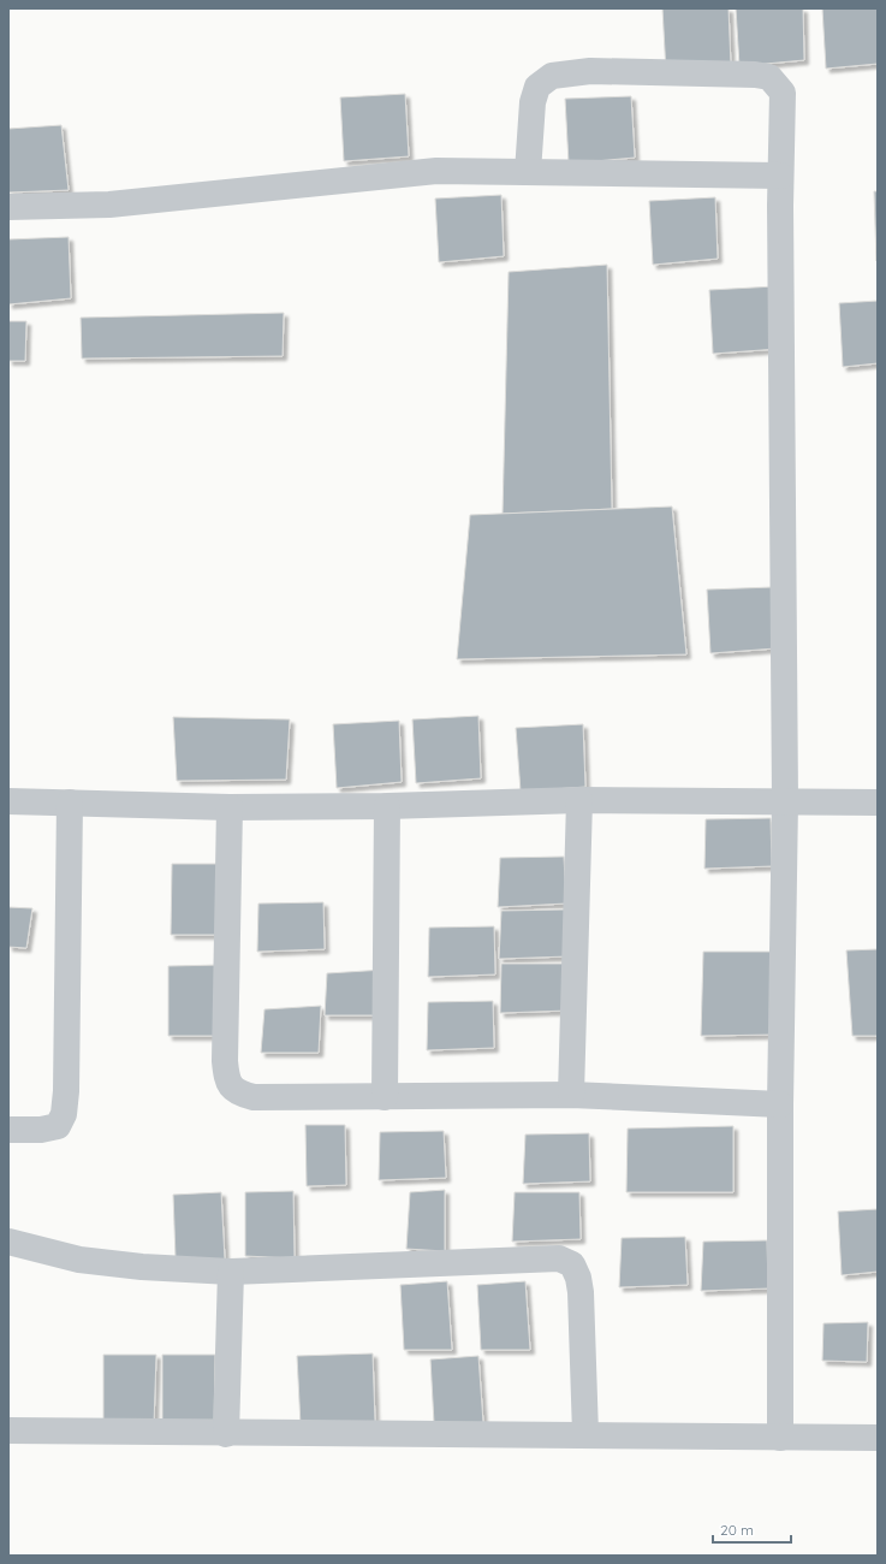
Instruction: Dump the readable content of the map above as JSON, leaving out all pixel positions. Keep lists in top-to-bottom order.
{
  "scale_bar": "20 m"
}
